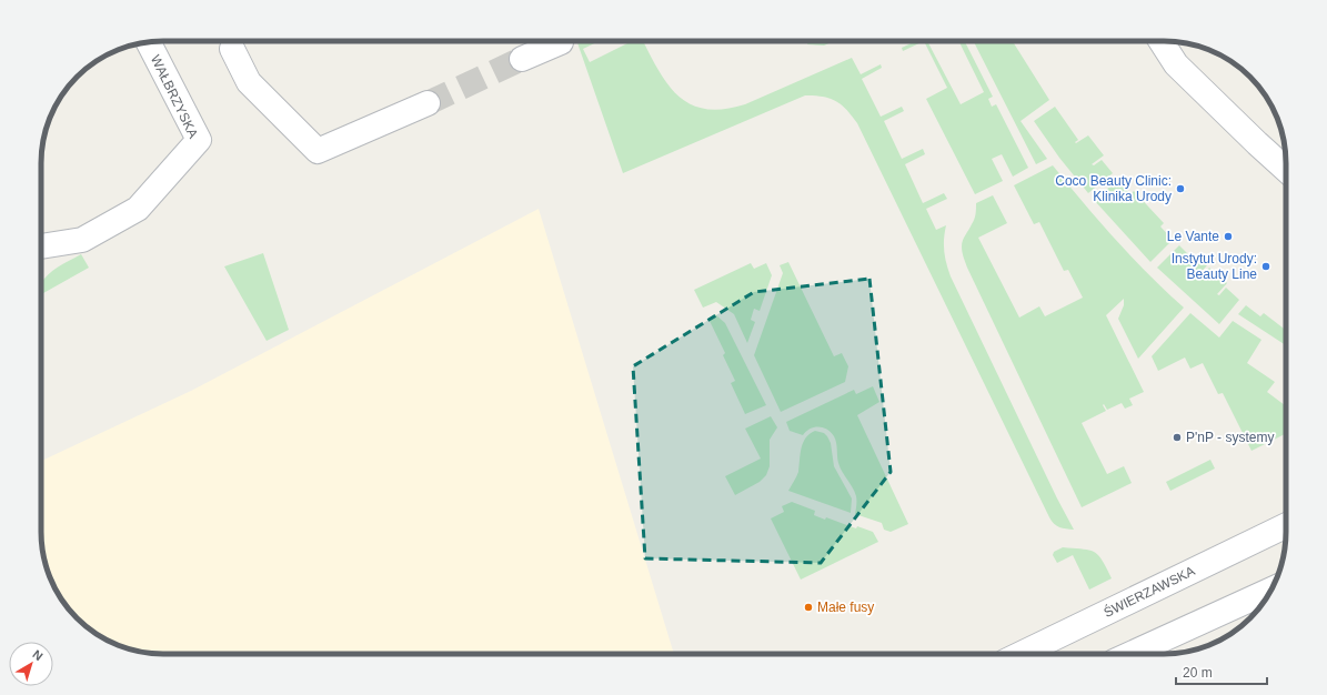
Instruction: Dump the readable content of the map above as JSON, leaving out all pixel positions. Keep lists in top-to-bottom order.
{
  "streets": {
    "street": ["WAŁBRZYSKA", "ŚWIERZAWSKA"]
  },
  "places": [
    "Coco Beauty Clinic: Klinika Urody",
    "Le Vante",
    "Instytut Urody: Beauty Line",
    "P'nP - systemy",
    "Małe fusy"
  ],
  "scale_bar": "20 m",
  "north": "top right"
}
